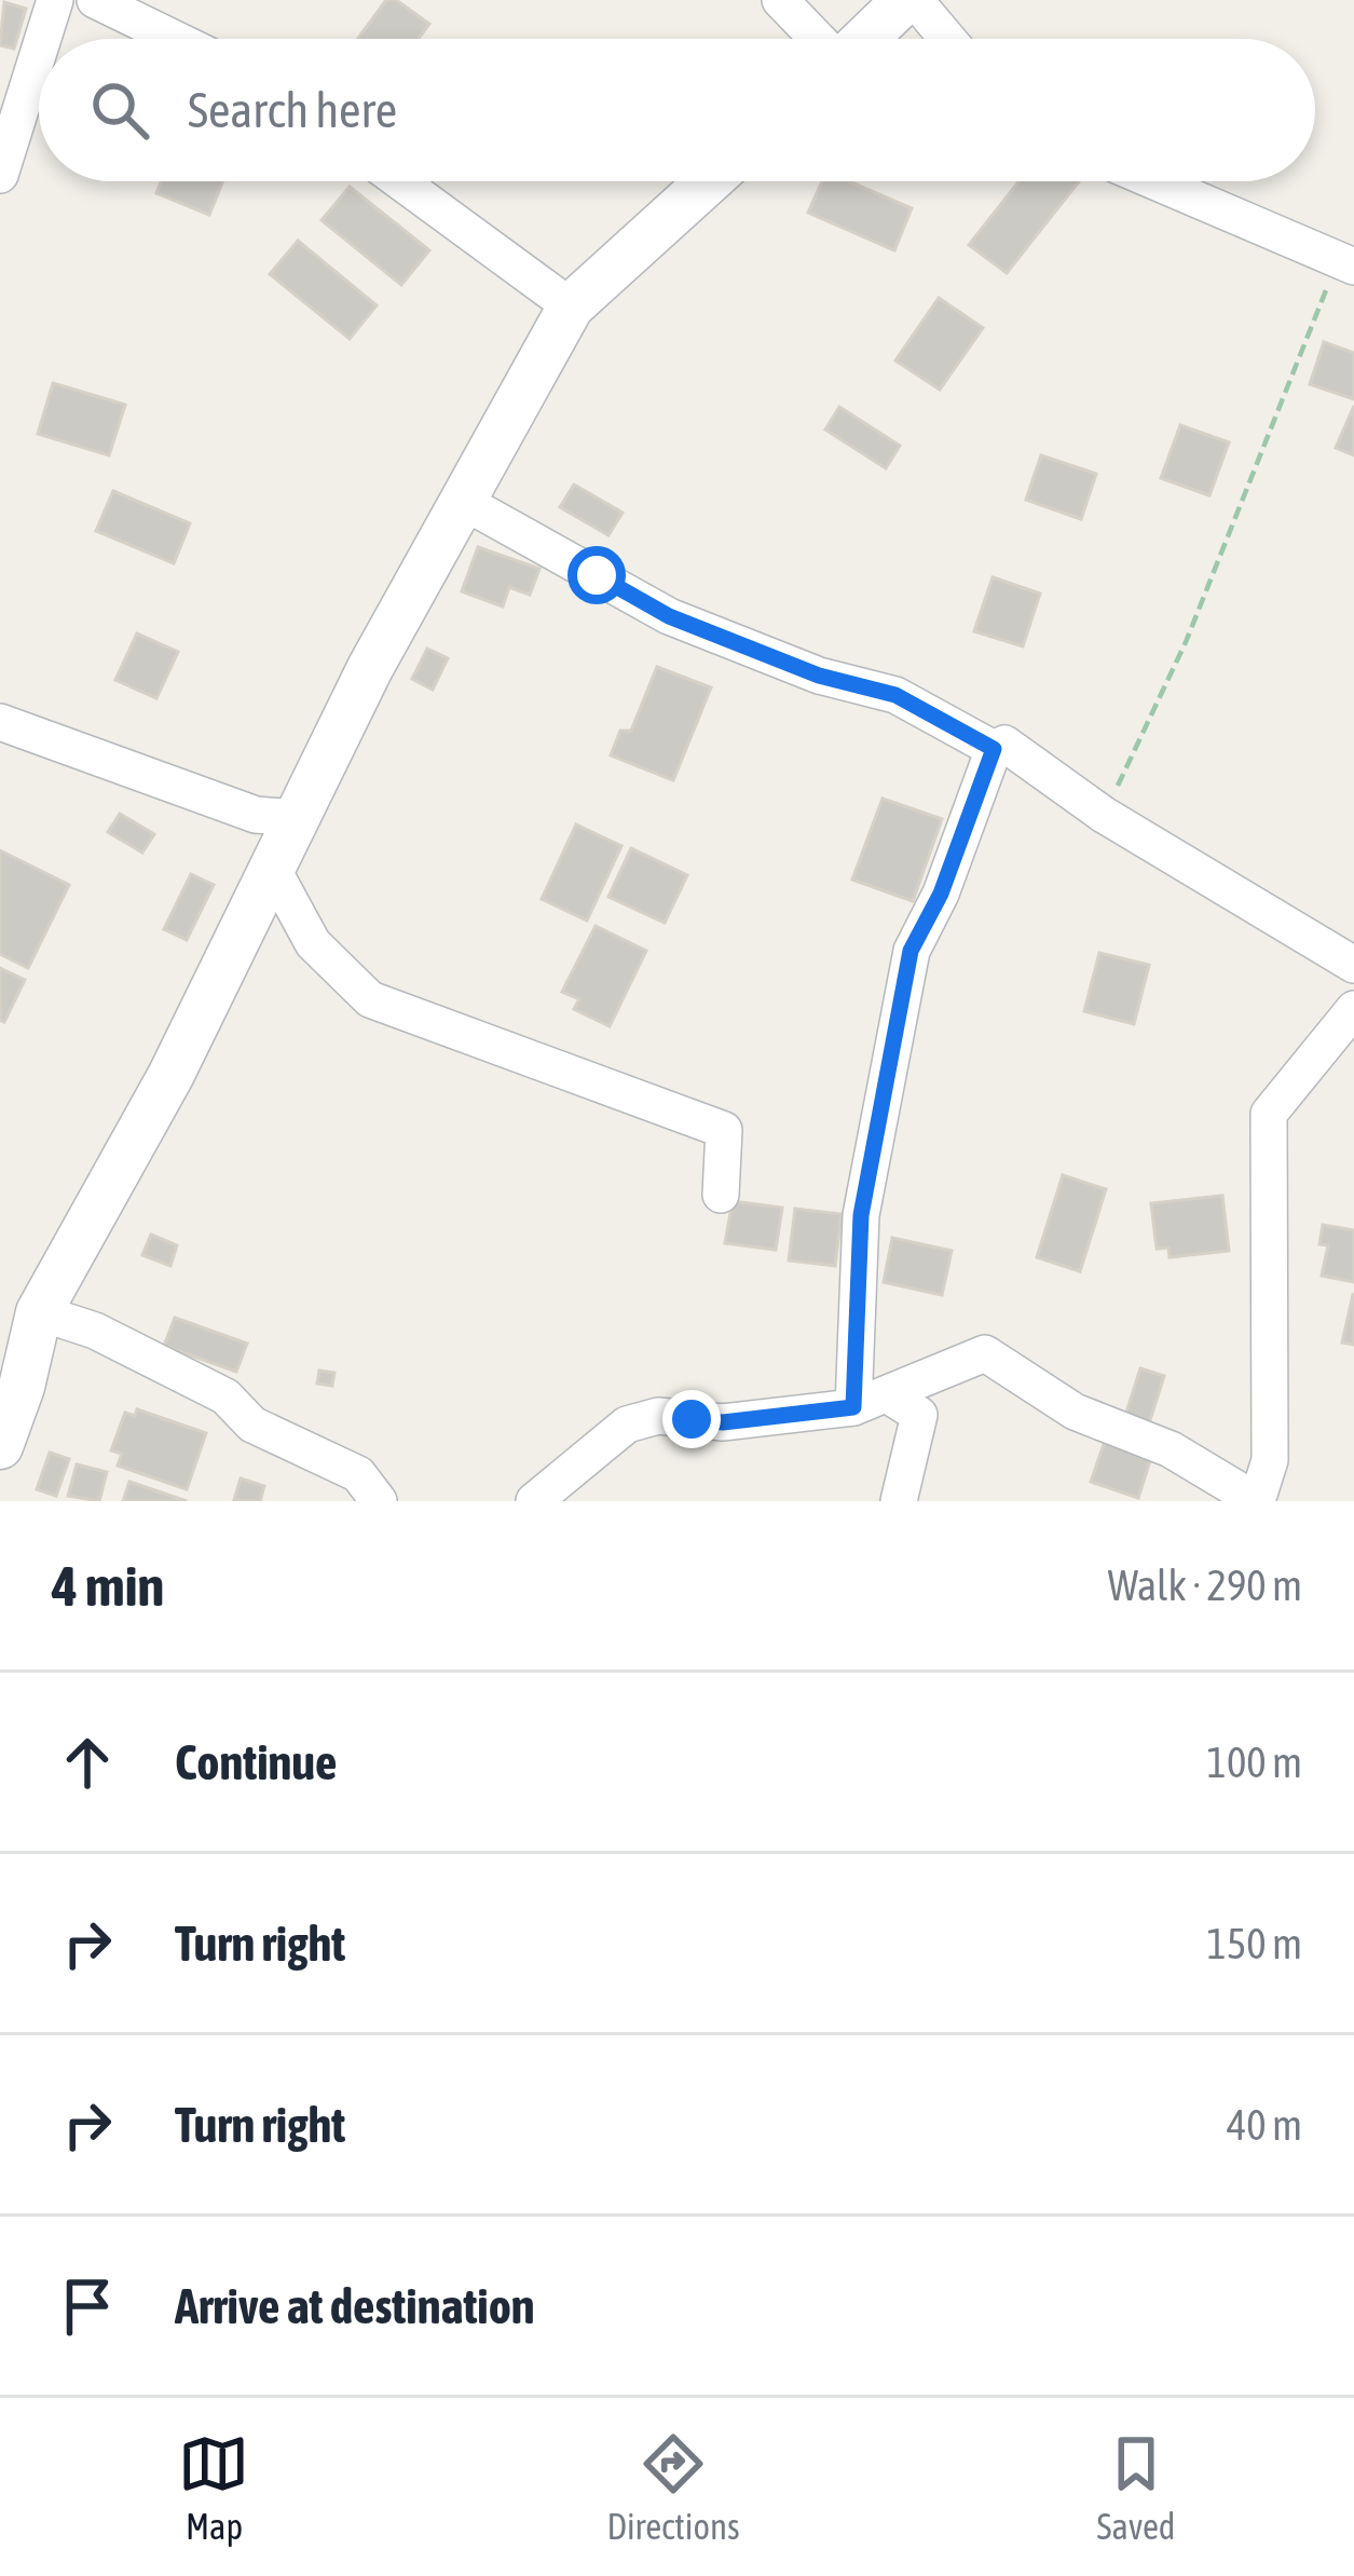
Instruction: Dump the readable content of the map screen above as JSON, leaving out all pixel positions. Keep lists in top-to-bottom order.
{
  "page": {
    "search": "Search here",
    "heading": ["4 min", "Walk · 290 m"],
    "list": [
      ["Continue", "100 m"],
      ["Turn right", "150 m"],
      ["Turn right", "40 m"],
      "Arrive at destination"
    ],
    "nav": ["Map", "Directions", "Saved"]
  }
}
